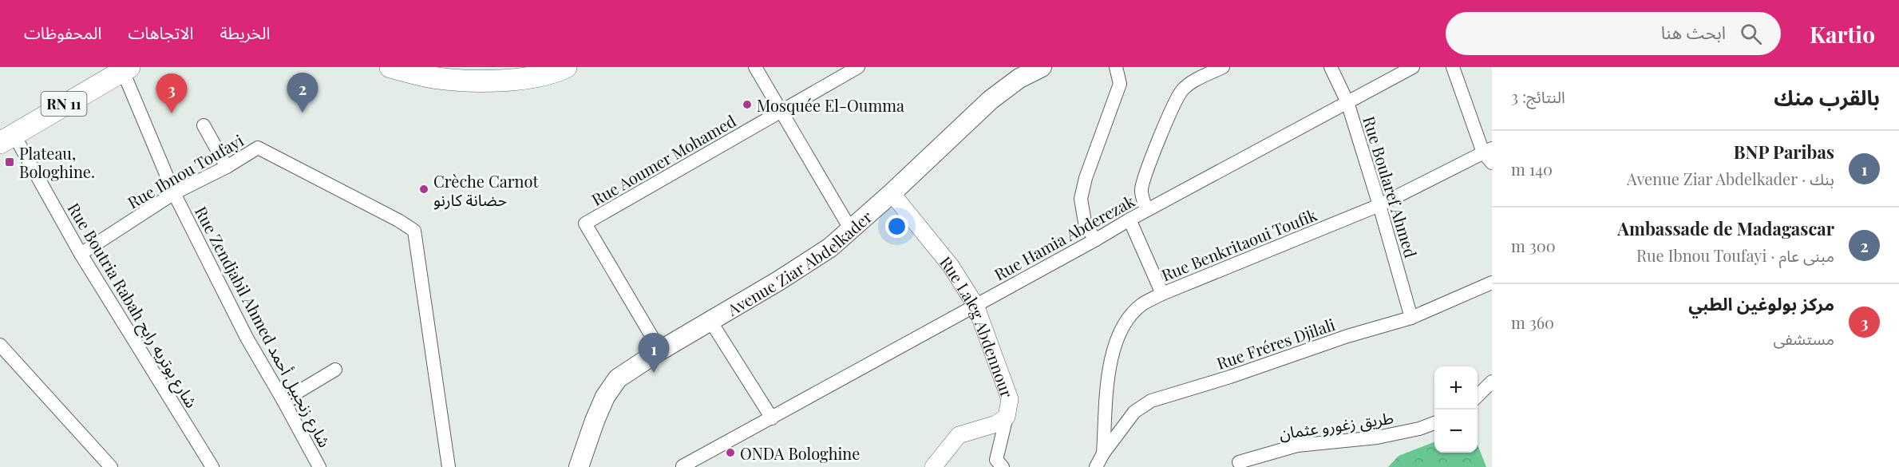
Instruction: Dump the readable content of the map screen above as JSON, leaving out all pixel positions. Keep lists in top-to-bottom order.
{
  "streets": {
    "main road": ["RN 11", "Avenue Ziar Abdelkader"],
    "street": [
      "Rue Aoumer Mohamed",
      "Rue Ibnou Toufayi",
      "Rue Boularef Ahmed",
      "Rue Hamia Abderezak",
      "Rue Benkritaoui Toufik",
      "Rue Boutria Rabah شارع بوتريه رابح",
      "Rue Zendjabil Ahmed شارع زنجبيل أحمد",
      "Rue Laleg Abdennour",
      "Rue Fréres Djilali",
      "طريق زغورو عثمان"
    ]
  },
  "crossings": [
    ["RN 11", "Rue Boutria Rabah شارع بوتريه رابح"],
    ["RN 11", "Rue Zendjabil Ahmed شارع زنجبيل أحمد"],
    ["Rue Aoumer Mohamed", "Avenue Ziar Abdelkader"],
    ["Rue Ibnou Toufayi", "Rue Boutria Rabah شارع بوتريه رابح"],
    ["Rue Ibnou Toufayi", "Rue Zendjabil Ahmed شارع زنجبيل أحمد"],
    ["Rue Boularef Ahmed", "Rue Hamia Abderezak"],
    ["Rue Boularef Ahmed", "Rue Benkritaoui Toufik"],
    ["Rue Boularef Ahmed", "Rue Fréres Djilali"],
    ["Rue Hamia Abderezak", "Rue Laleg Abdennour"],
    ["Rue Benkritaoui Toufik", "Rue Fréres Djilali"],
    ["Avenue Ziar Abdelkader", "Rue Laleg Abdennour"]
  ],
  "places": {
    "other": ["Mosquée El-Oumma", "Crèche Carnot حضانة كارنو", "ONDA Bologhine"],
    "transit": ["Plateau, Bologhine."]
  },
  "page": {
    "header": "Kartio",
    "search": "ابحث هنا",
    "nav": ["الخريطة", "الاتجاهات", "المحفوظات"],
    "heading": ["بالقرب منك", "النتائج: 3"],
    "pins": ["2", "3", "1"],
    "list": [
      {
        "mark": "1",
        "name": "BNP Paribas",
        "note": "بنك · Avenue Ziar Abdelkader",
        "value": "140 m"
      },
      {
        "mark": "2",
        "name": "Ambassade de Madagascar",
        "note": "مبنى عام · Rue Ibnou Toufayi",
        "value": "300 m"
      },
      {
        "mark": "3",
        "name": "مركز بولوغين الطبي",
        "note": "مستشفى",
        "value": "360 m"
      }
    ],
    "map_buttons": ["+", "−"]
  }
}
